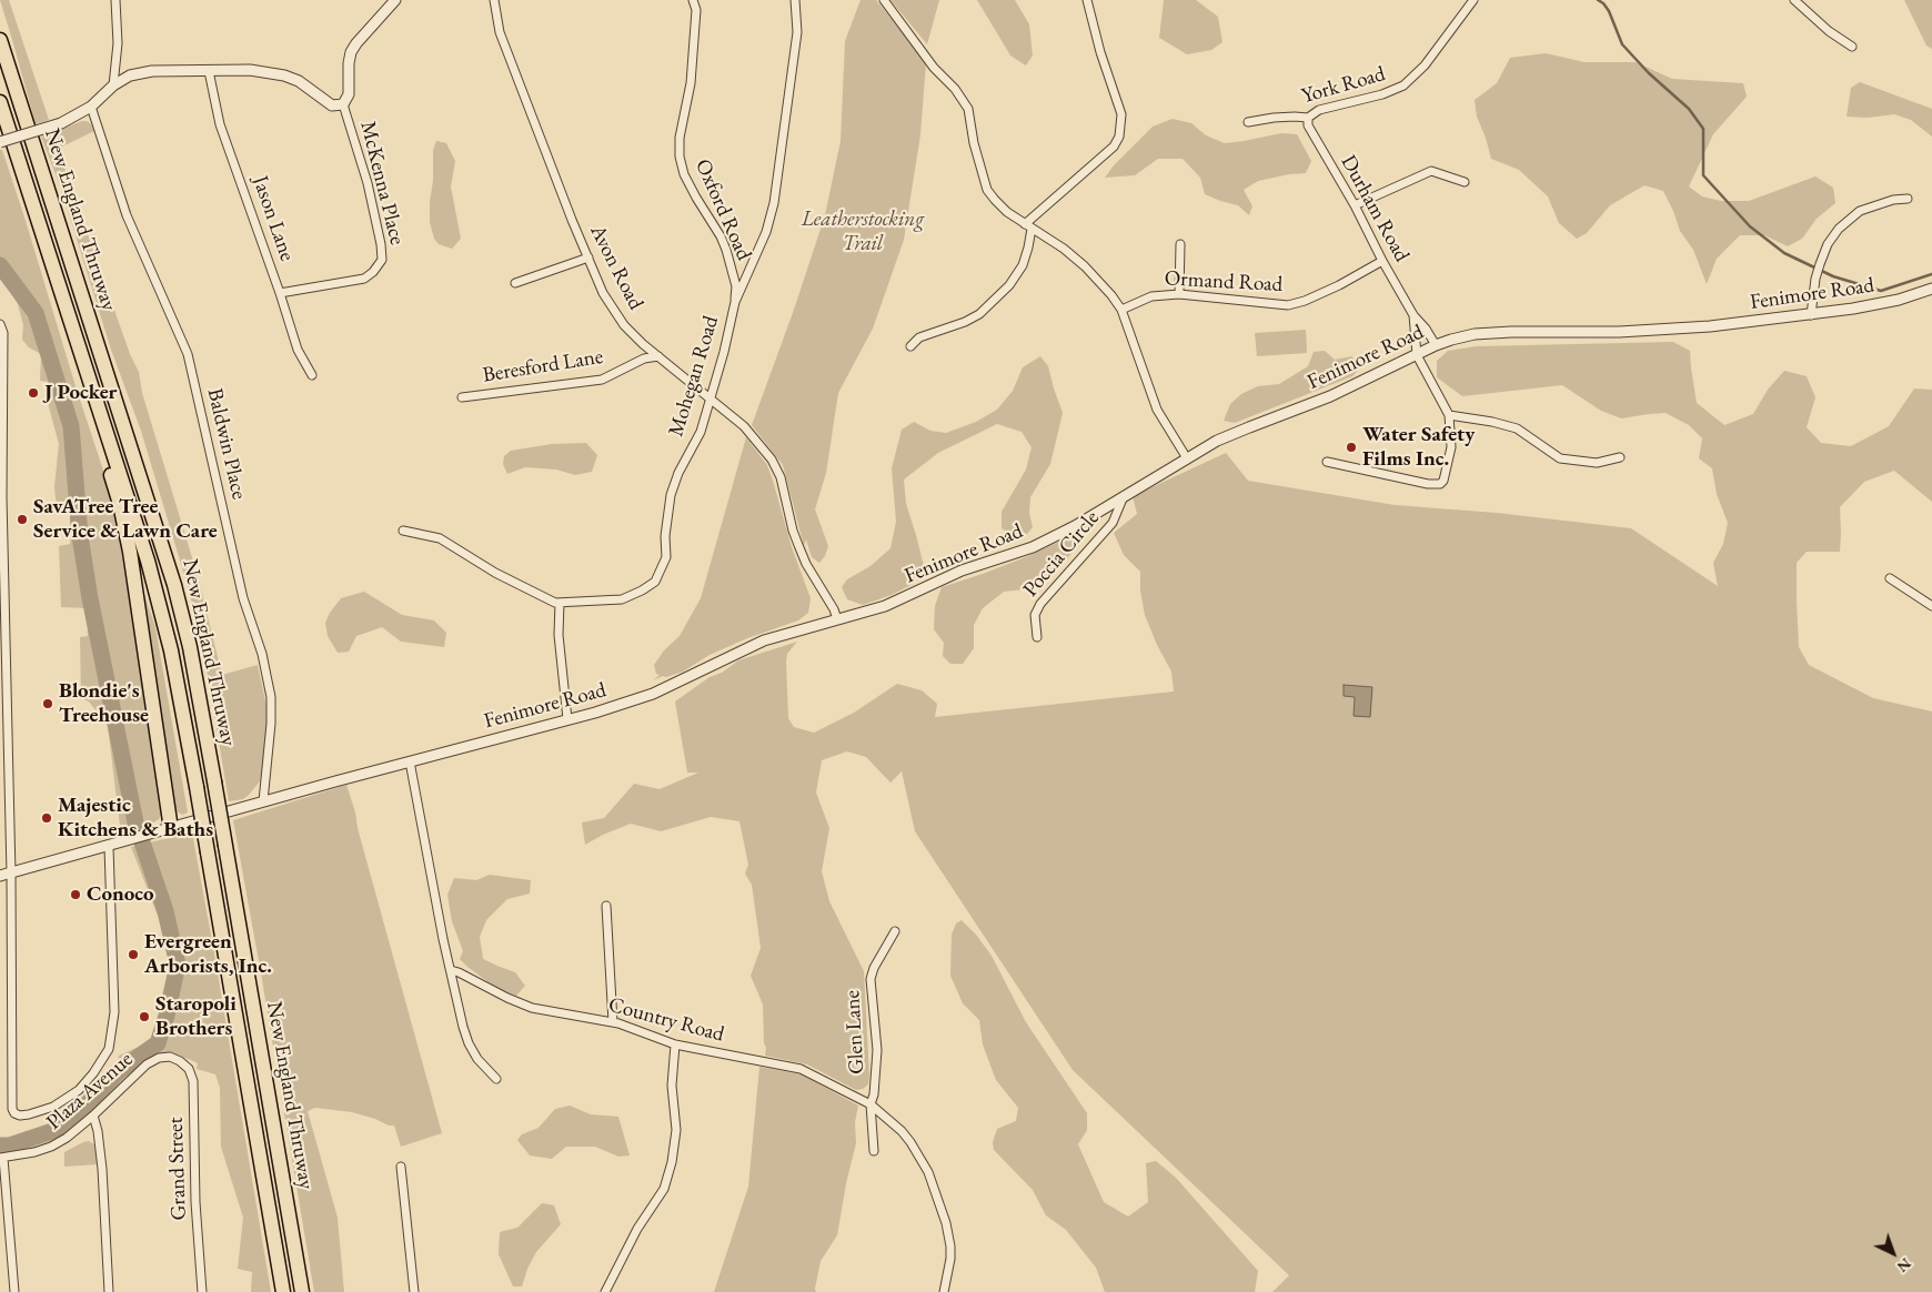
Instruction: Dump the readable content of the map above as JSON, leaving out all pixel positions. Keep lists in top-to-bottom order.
{
  "streets": {
    "highway": ["New England Thruway"],
    "street": [
      "York Road",
      "McKenna Place",
      "Durham Road",
      "Oxford Road",
      "Jason Lane",
      "Avon Road",
      "Ormand Road",
      "Fenimore Road",
      "Beresford Lane",
      "Mohegan Road",
      "Baldwin Place",
      "Poccia Circle",
      "Country Road",
      "Glen Lane",
      "Plaza Avenue",
      "Grand Street"
    ]
  },
  "crossings": [
    ["York Road", "Durham Road"],
    ["McKenna Place", "Jason Lane"],
    ["Durham Road", "Ormand Road"],
    ["Durham Road", "Fenimore Road"],
    ["Oxford Road", "Mohegan Road"],
    ["Avon Road", "Fenimore Road"],
    ["Avon Road", "Beresford Lane"],
    ["Avon Road", "Mohegan Road"],
    ["Fenimore Road", "Baldwin Place"],
    ["Fenimore Road", "Poccia Circle"],
    ["Country Road", "Glen Lane"],
    ["Plaza Avenue", "Grand Street"]
  ],
  "parks": ["Leatherstocking Trail"],
  "places": [
    "J Pocker",
    "Water Safety Films Inc.",
    "SavATree Tree Service & Lawn Care",
    "Blondie's Treehouse",
    "Majestic Kitchens & Baths",
    "Conoco",
    "Evergreen Arborists, Inc.",
    "Staropoli Brothers"
  ],
  "north": "bottom right"
}
